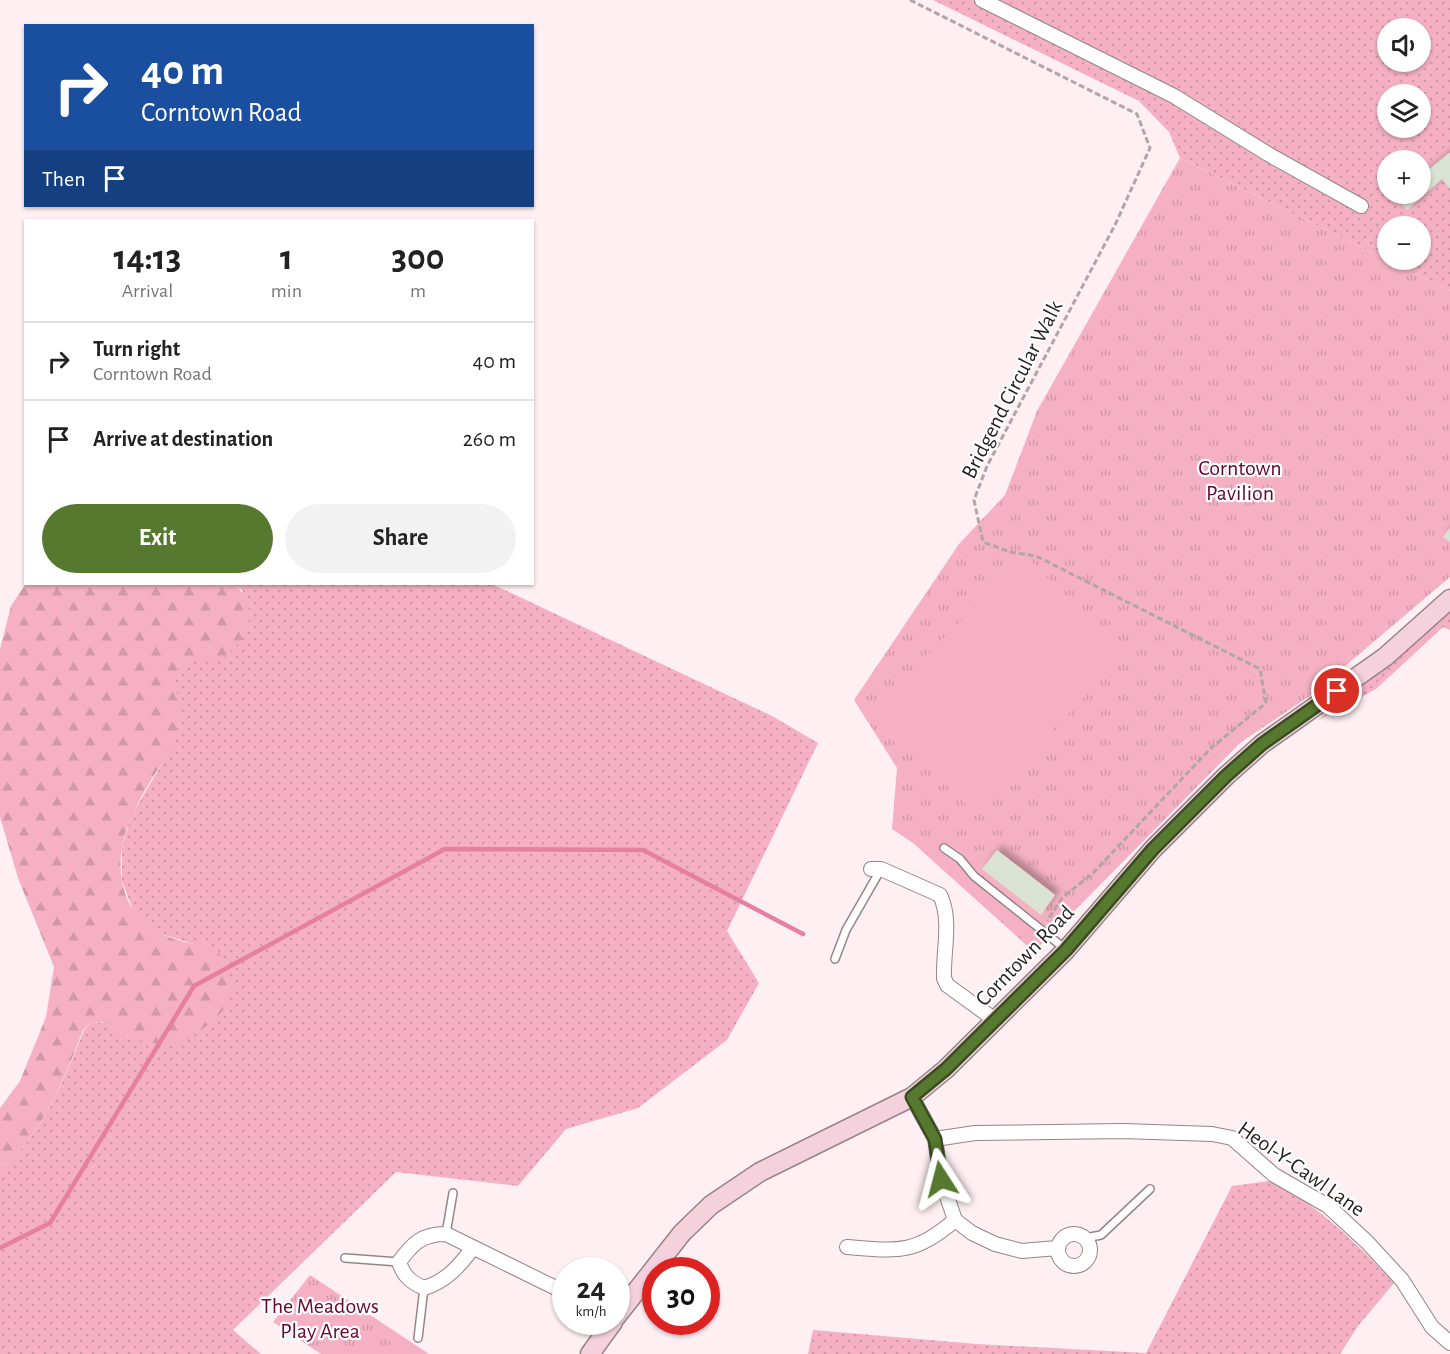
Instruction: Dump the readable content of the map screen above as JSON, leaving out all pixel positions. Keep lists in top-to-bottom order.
{
  "streets": {
    "main road": ["Corntown Road"],
    "street": ["Heol-Y-Cawl Lane"],
    "path": ["Bridgend Circular Walk"]
  },
  "parks": ["Corntown Pavilion", "The Meadows Play Area"],
  "page": {
    "map_buttons": ["+", "−"],
    "turn": ["40 m", "Corntown Road"],
    "then": "Then",
    "eta": [
      "14:13",
      "Arrival",
      "1",
      "min",
      "300",
      "m"
    ],
    "list": [
      {
        "name": "Turn right",
        "note": "Corntown Road",
        "value": "40 m"
      },
      {
        "name": "Arrive at destination",
        "value": "260 m"
      }
    ],
    "buttons": ["Exit", "Share"],
    "speed": "24 km/h",
    "limit": "30"
  }
}
